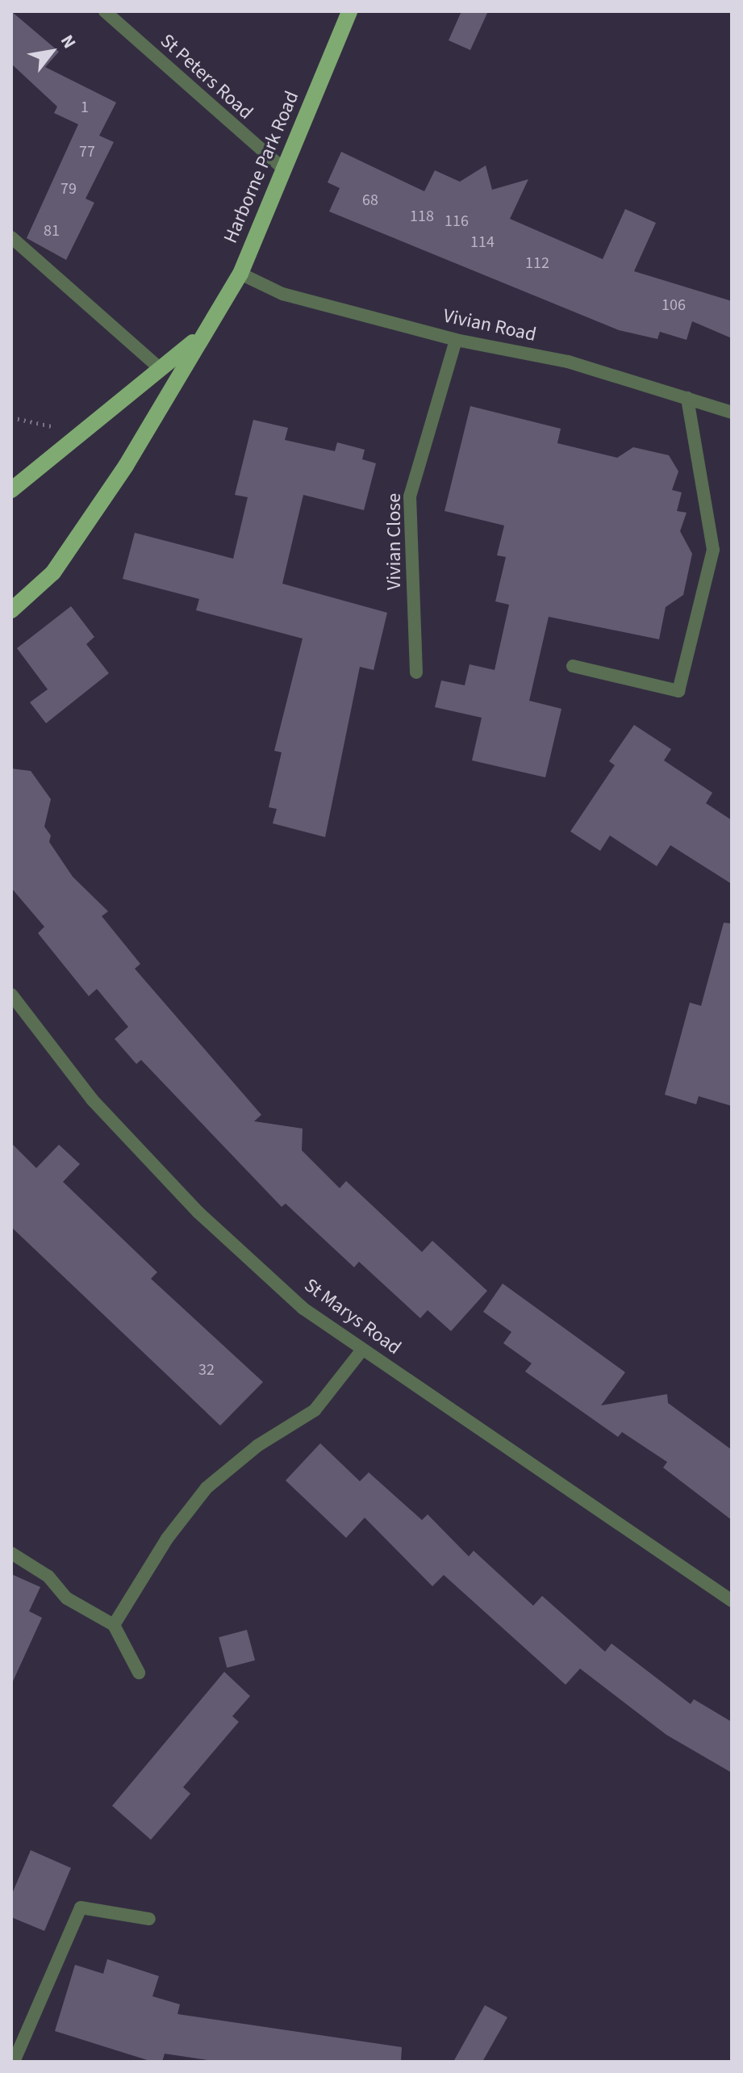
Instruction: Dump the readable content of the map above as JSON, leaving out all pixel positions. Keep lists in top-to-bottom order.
{
  "streets": {
    "main road": ["Harborne Park Road"],
    "street": [
      "St Peters Road",
      "Vivian Road",
      "Vivian Close",
      "St Marys Road"
    ]
  },
  "crossings": [
    ["St Peters Road", "Harborne Park Road"],
    ["Harborne Park Road", "Vivian Road"],
    ["Vivian Road", "Vivian Close"]
  ],
  "house_numbers": [
    "1",
    "77",
    "79",
    "68",
    "118",
    "116",
    "81",
    "114",
    "112",
    "106",
    "32"
  ],
  "north": "top right"
}
